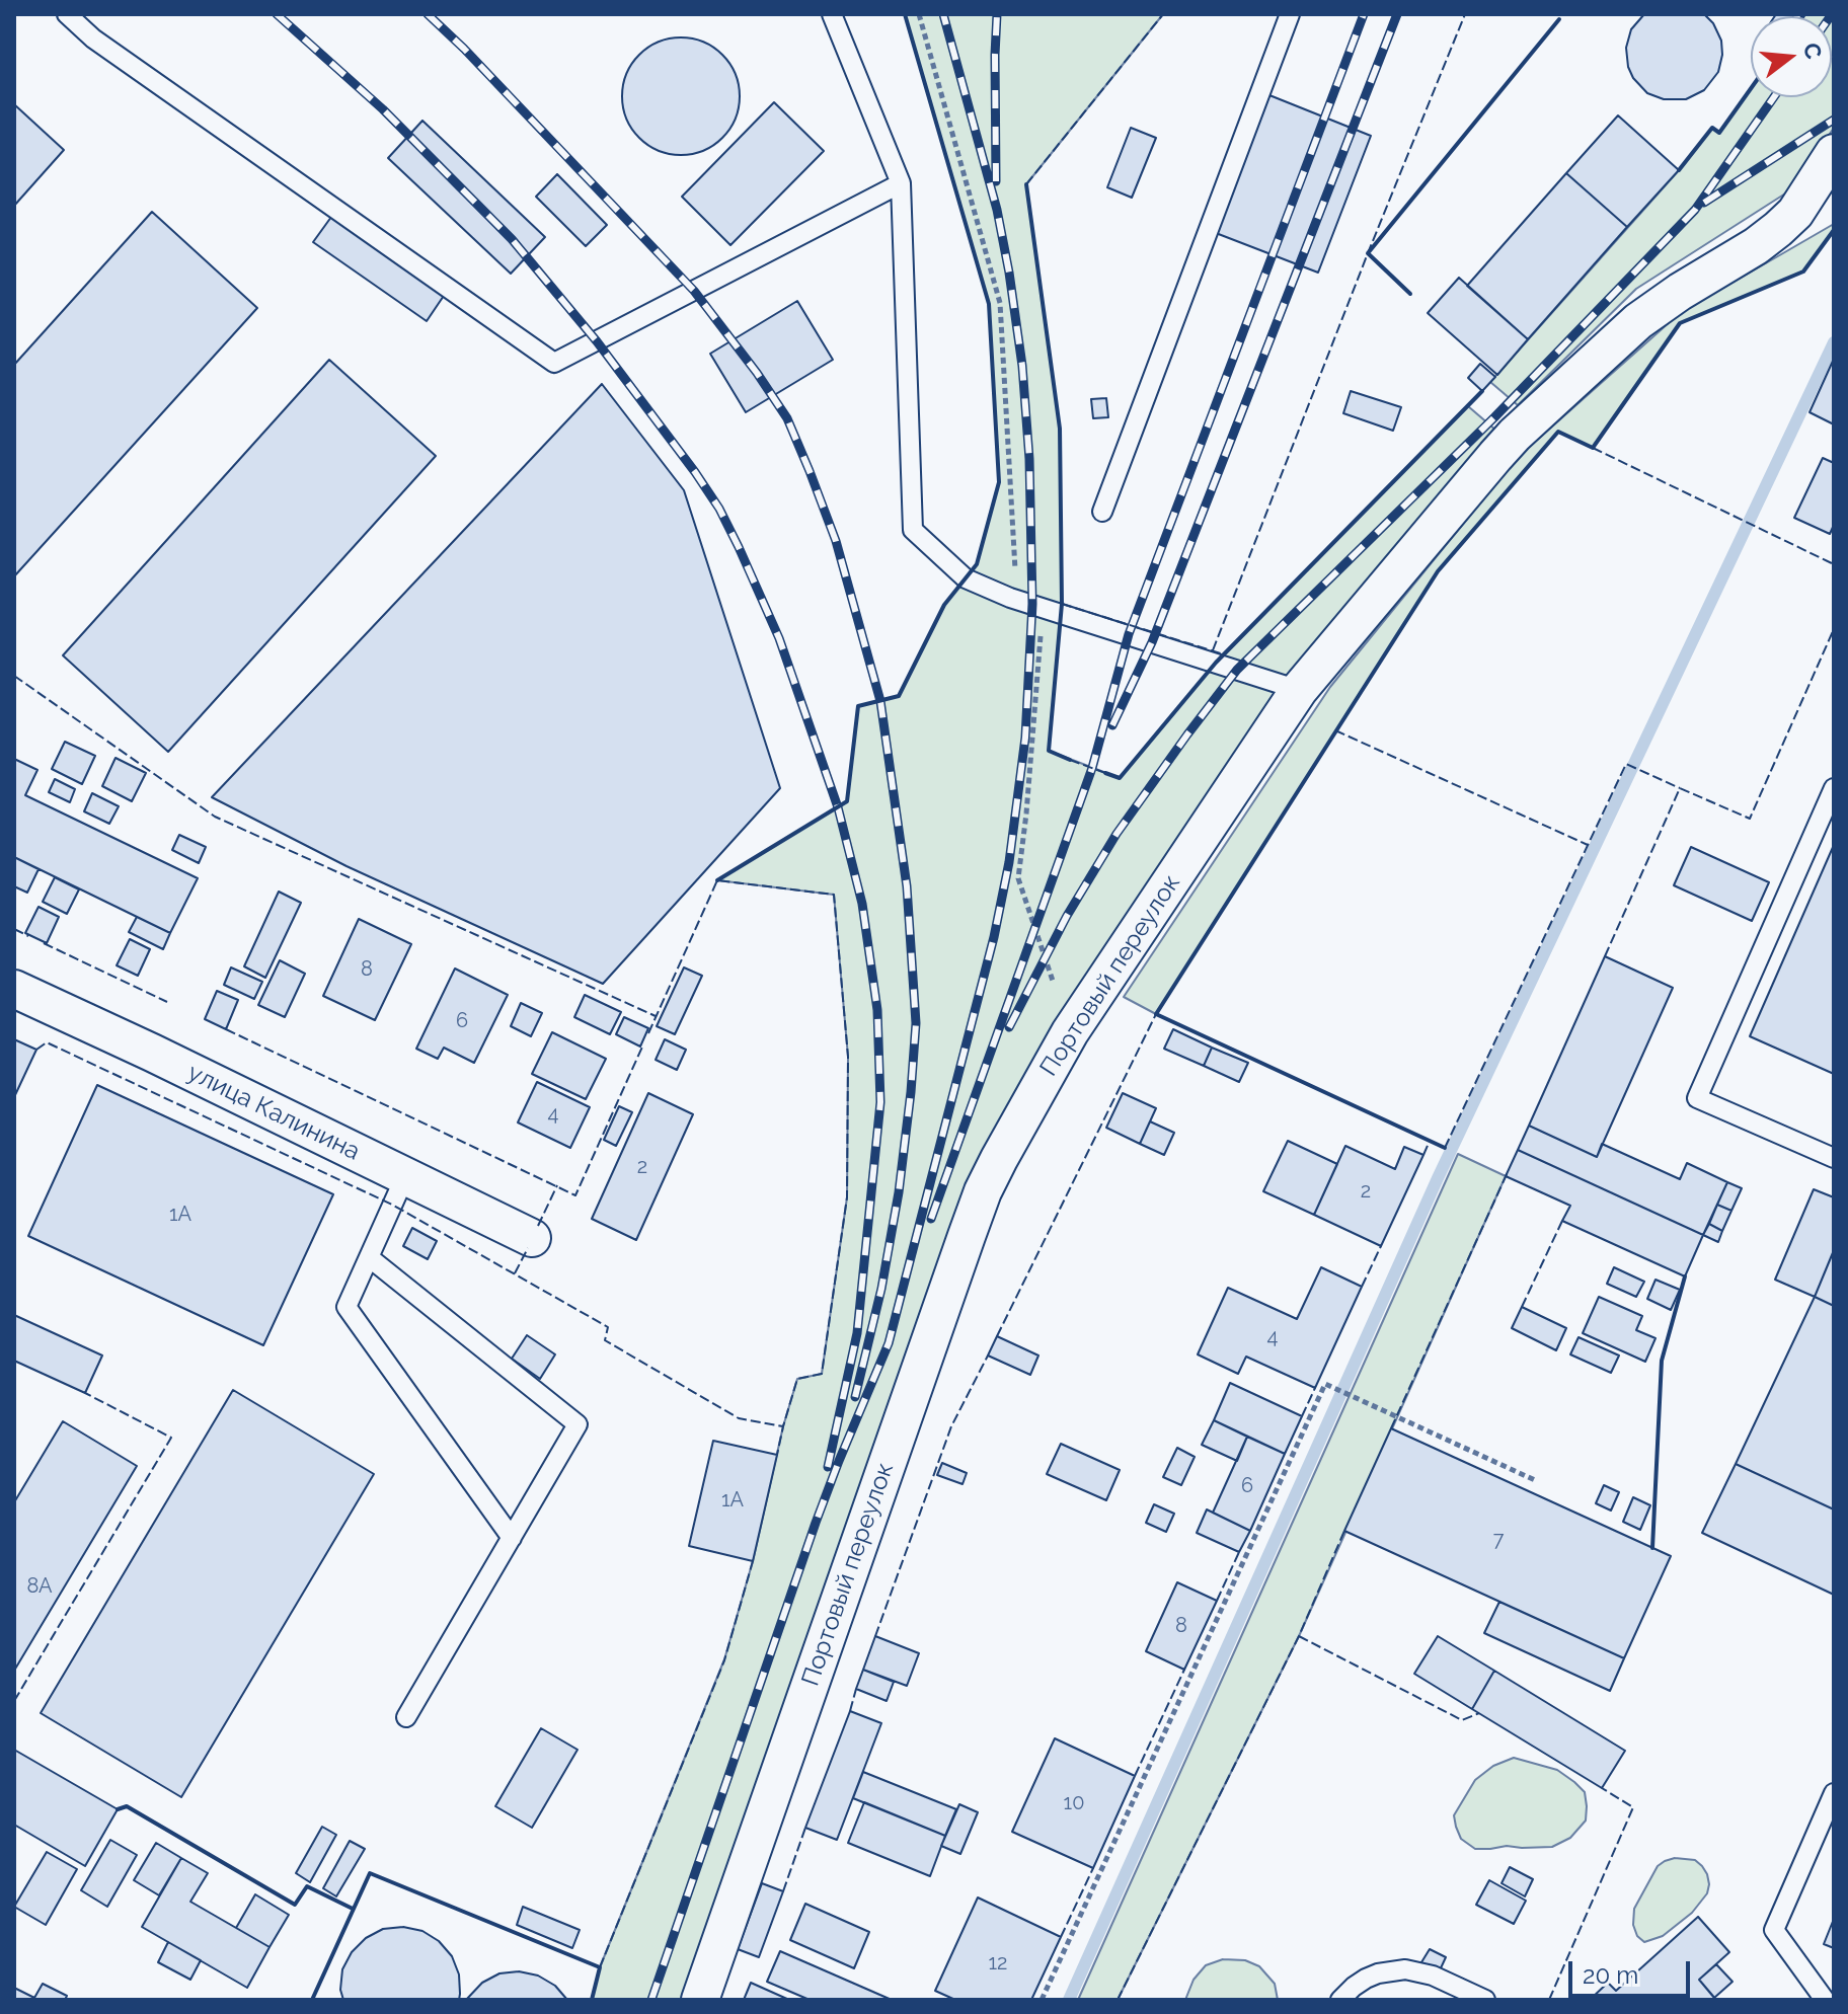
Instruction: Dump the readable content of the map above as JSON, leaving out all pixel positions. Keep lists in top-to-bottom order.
{
  "streets": {
    "street": ["Портовый переулок", "улица Калинина"]
  },
  "house_numbers": [
    "8",
    "6",
    "4",
    "2",
    "2",
    "1А",
    "4",
    "6",
    "1А",
    "7",
    "8А",
    "8",
    "10",
    "12"
  ],
  "scale_bar": "20 m",
  "north": "right"
}
